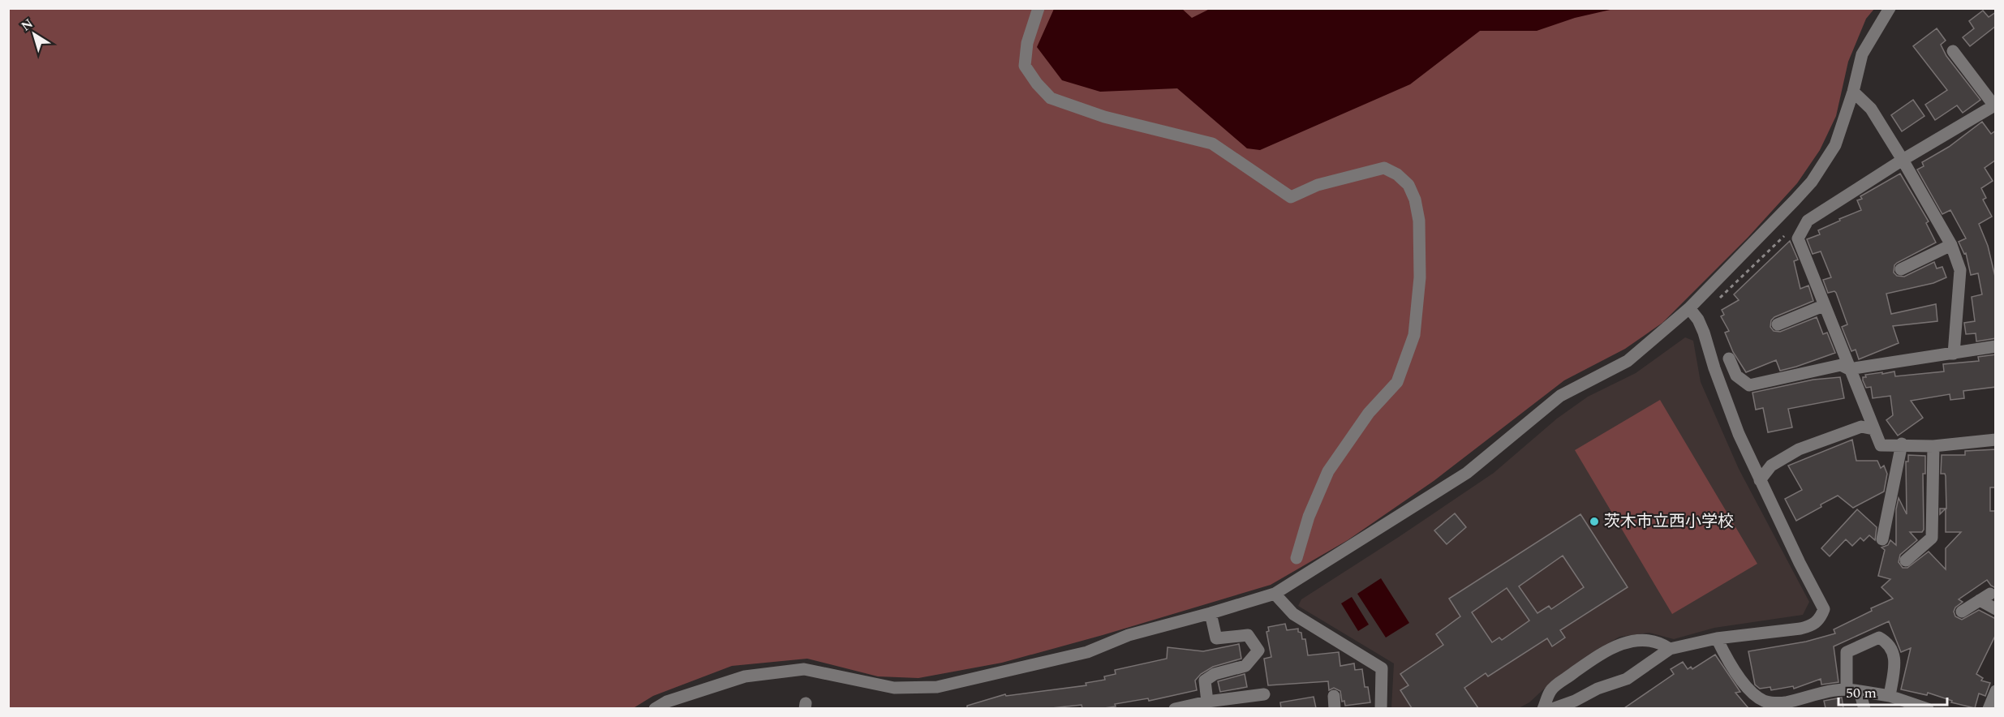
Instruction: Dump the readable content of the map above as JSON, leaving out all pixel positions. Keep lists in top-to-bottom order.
{
  "places": ["茨木市立西小学校"],
  "scale_bar": "50 m",
  "north": "top left"
}
